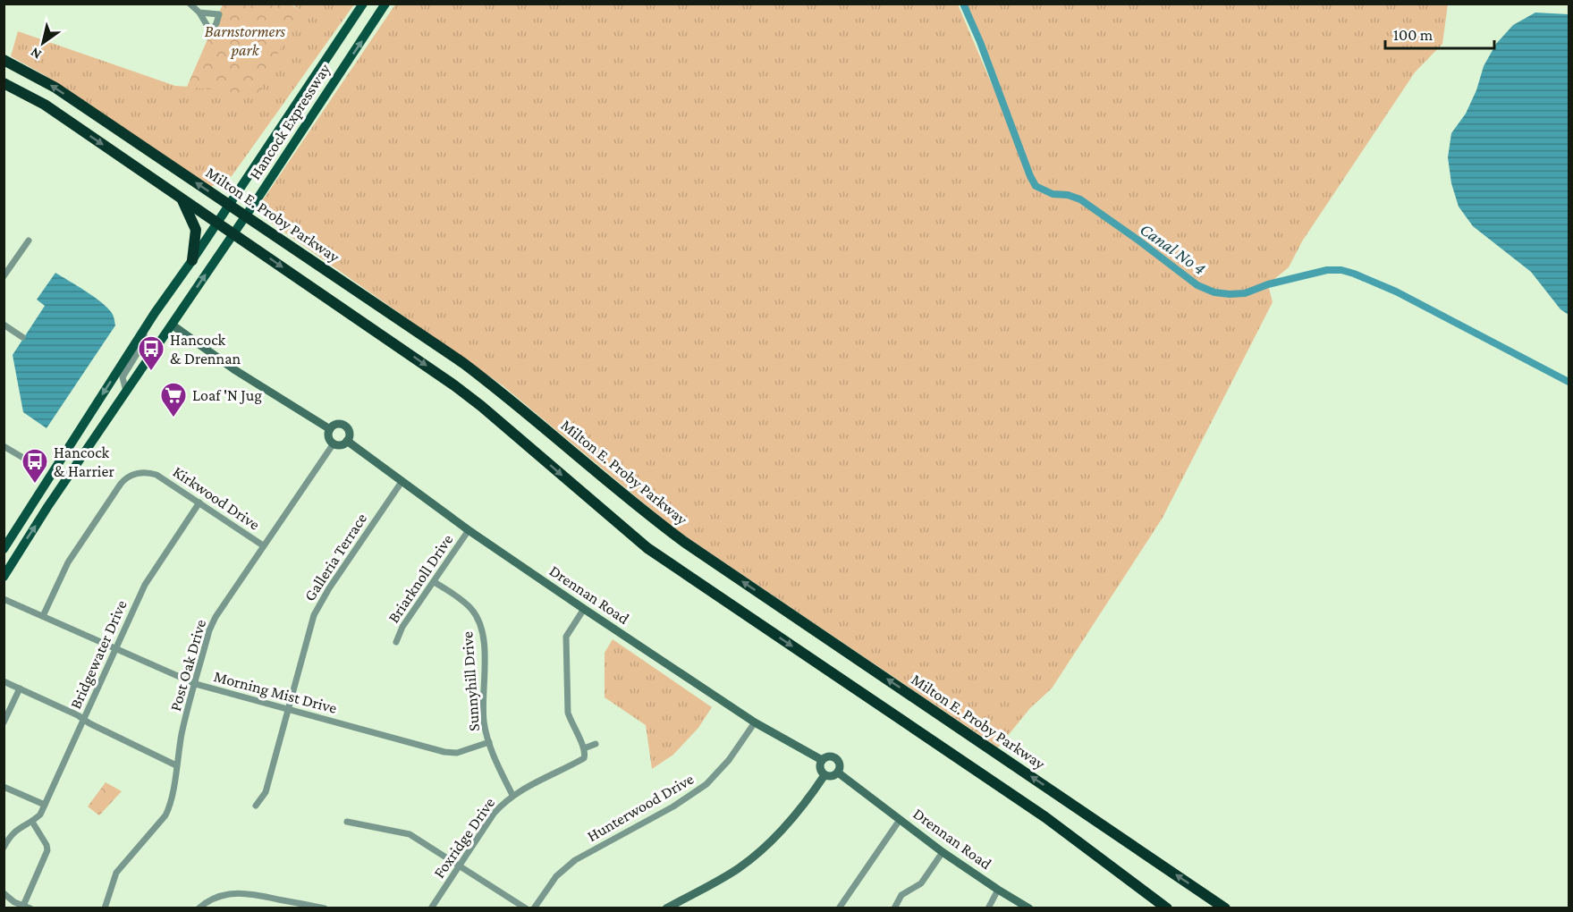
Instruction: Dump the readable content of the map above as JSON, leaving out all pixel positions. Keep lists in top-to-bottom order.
{
  "streets": {
    "highway": ["Milton E. Proby Parkway"],
    "main road": ["Hancock Expressway"],
    "street": [
      "Kirkwood Drive",
      "Galleria Terrace",
      "Briarknoll Drive",
      "Drennan Road",
      "Bridgewater Drive",
      "Post Oak Drive",
      "Sunnyhill Drive",
      "Morning Mist Drive",
      "Hunterwood Drive",
      "Foxridge Drive"
    ]
  },
  "crossings": [
    ["Hancock Expressway", "Milton E. Proby Parkway"],
    ["Kirkwood Drive", "Bridgewater Drive"],
    ["Kirkwood Drive", "Post Oak Drive"],
    ["Galleria Terrace", "Drennan Road"],
    ["Galleria Terrace", "Morning Mist Drive"],
    ["Briarknoll Drive", "Drennan Road"],
    ["Briarknoll Drive", "Sunnyhill Drive"],
    ["Drennan Road", "Post Oak Drive"],
    ["Drennan Road", "Hunterwood Drive"],
    ["Bridgewater Drive", "Morning Mist Drive"],
    ["Post Oak Drive", "Morning Mist Drive"],
    ["Sunnyhill Drive", "Morning Mist Drive"],
    ["Sunnyhill Drive", "Foxridge Drive"]
  ],
  "water": ["Canal No 4"],
  "parks": ["Barnstormers park"],
  "places": {
    "bus stop": ["Hancock & Drennan", "Hancock & Harrier"],
    "supermarket": ["Loaf 'N Jug"]
  },
  "scale_bar": "100 m",
  "north": "bottom left"
}
